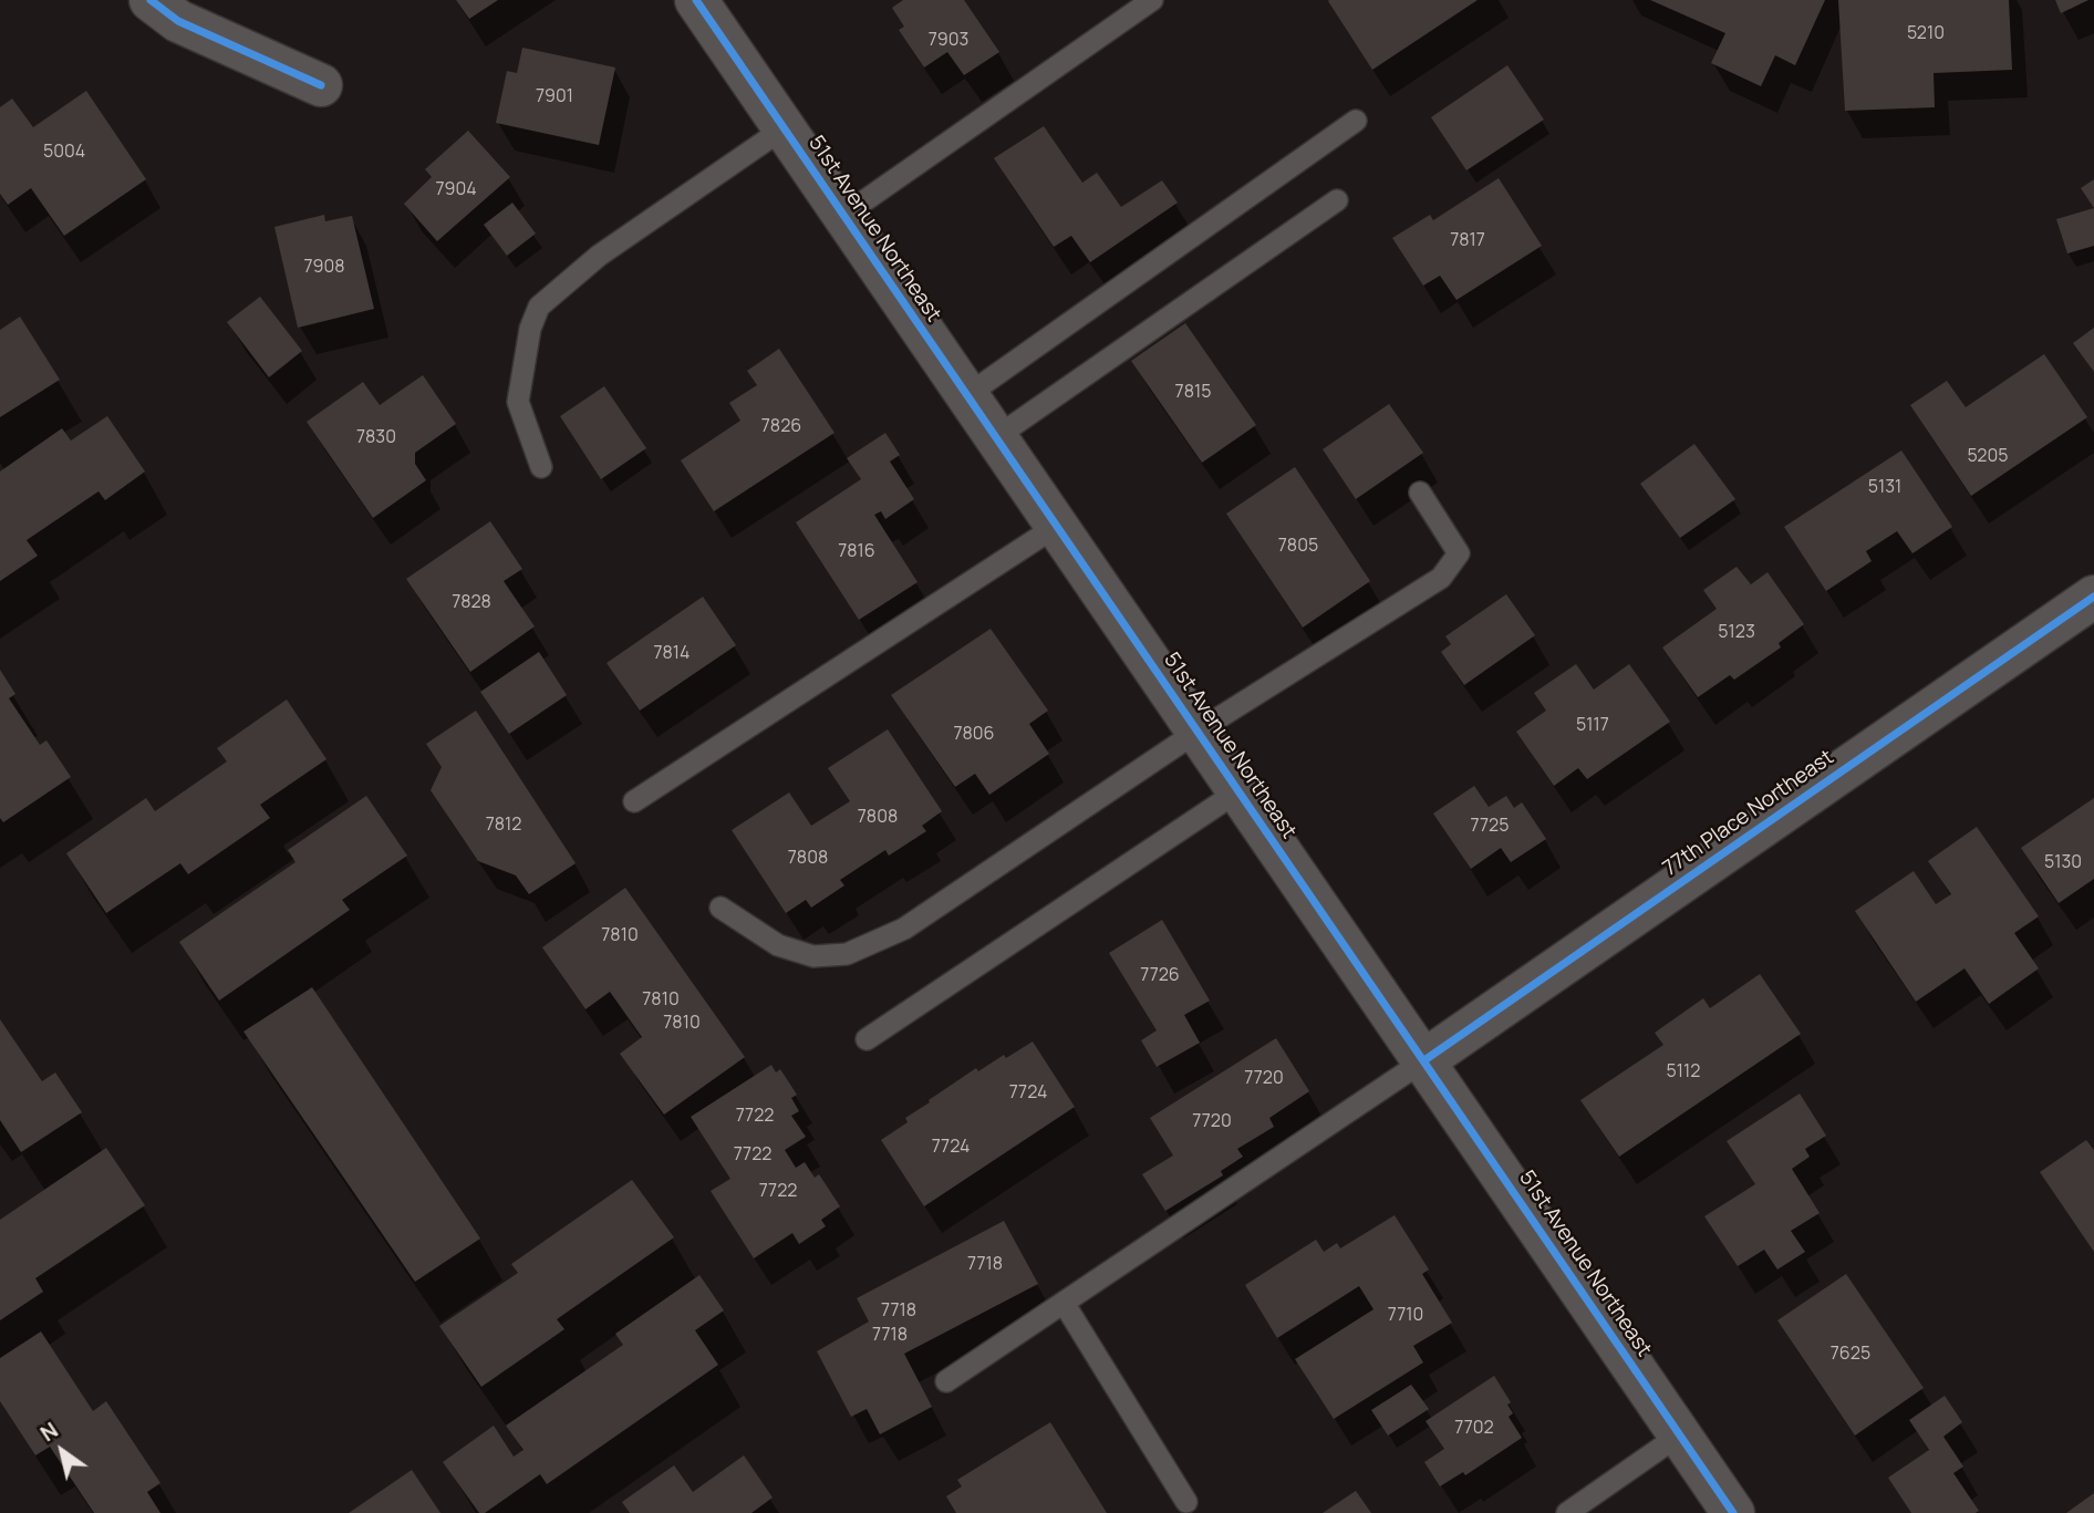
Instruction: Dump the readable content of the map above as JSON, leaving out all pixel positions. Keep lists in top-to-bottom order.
{
  "streets": {
    "street": ["51st Avenue Northeast", "77th Place Northeast"]
  },
  "crossings": [
    ["51st Avenue Northeast", "77th Place Northeast"]
  ],
  "house_numbers": [
    "5210",
    "7903",
    "7901",
    "5004",
    "7904",
    "7817",
    "7908",
    "7815",
    "7826",
    "7830",
    "5205",
    "5131",
    "7805",
    "7816",
    "7828",
    "5123",
    "7814",
    "5117",
    "7806",
    "7808",
    "7812",
    "7725",
    "7808",
    "5130",
    "7810",
    "7726",
    "7810",
    "7810",
    "5112",
    "7720",
    "7724",
    "7722",
    "7720",
    "7724",
    "7722",
    "7722",
    "7718",
    "7718",
    "7710",
    "7718",
    "7625",
    "7702"
  ],
  "north": "top left"
}
